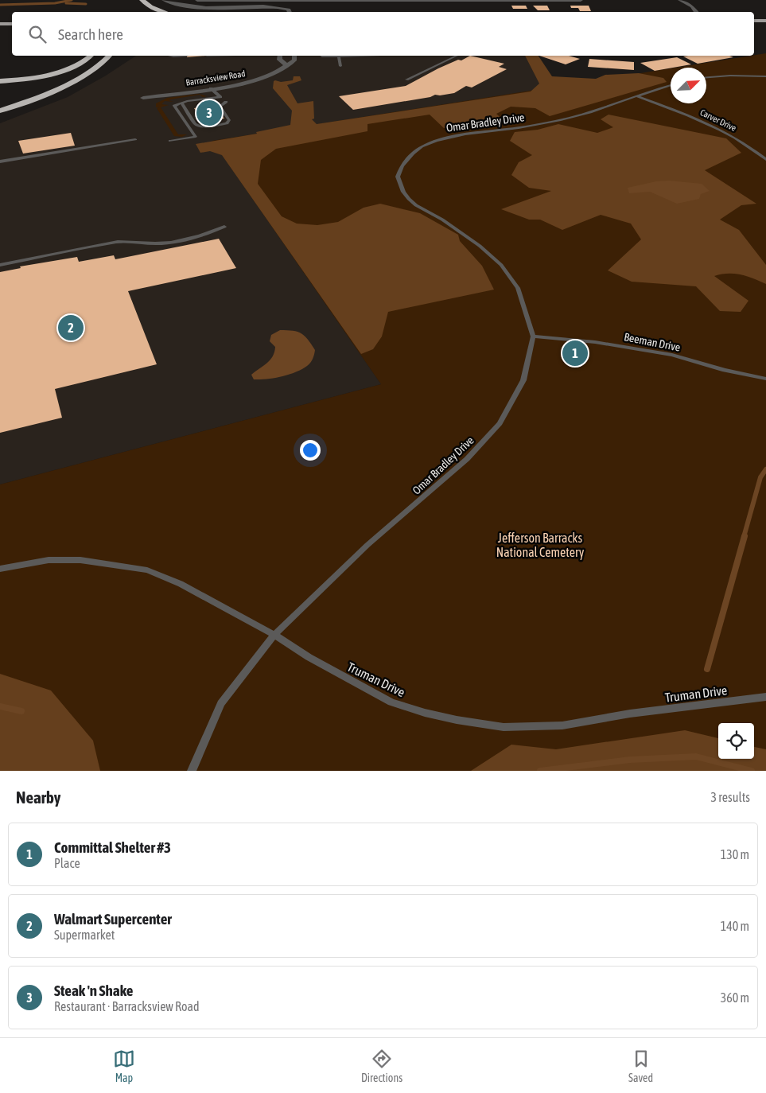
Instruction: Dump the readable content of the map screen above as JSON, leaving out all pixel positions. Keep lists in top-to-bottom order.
{
  "streets": {
    "street": ["Barracksview Road"],
    "lane": [
      "Carver Drive",
      "Omar Bradley Drive",
      "Beeman Drive",
      "Truman Drive"
    ]
  },
  "crossings": [
    ["Carver Drive", "Omar Bradley Drive"],
    ["Omar Bradley Drive", "Beeman Drive"],
    ["Omar Bradley Drive", "Truman Drive"]
  ],
  "parks": ["Jefferson Barracks National Cemetery"],
  "north": "top right",
  "page": {
    "search": "Search here",
    "pins": ["3", "2", "1"],
    "heading": ["Nearby", "3 results"],
    "list": [
      {
        "mark": "1",
        "name": "Committal Shelter #3",
        "note": "Place",
        "value": "130 m"
      },
      {
        "mark": "2",
        "name": "Walmart Supercenter",
        "note": "Supermarket",
        "value": "140 m"
      },
      {
        "mark": "3",
        "name": "Steak 'n Shake",
        "note": "Restaurant · Barracksview Road",
        "value": "360 m"
      }
    ],
    "nav": ["Map", "Directions", "Saved"]
  }
}
